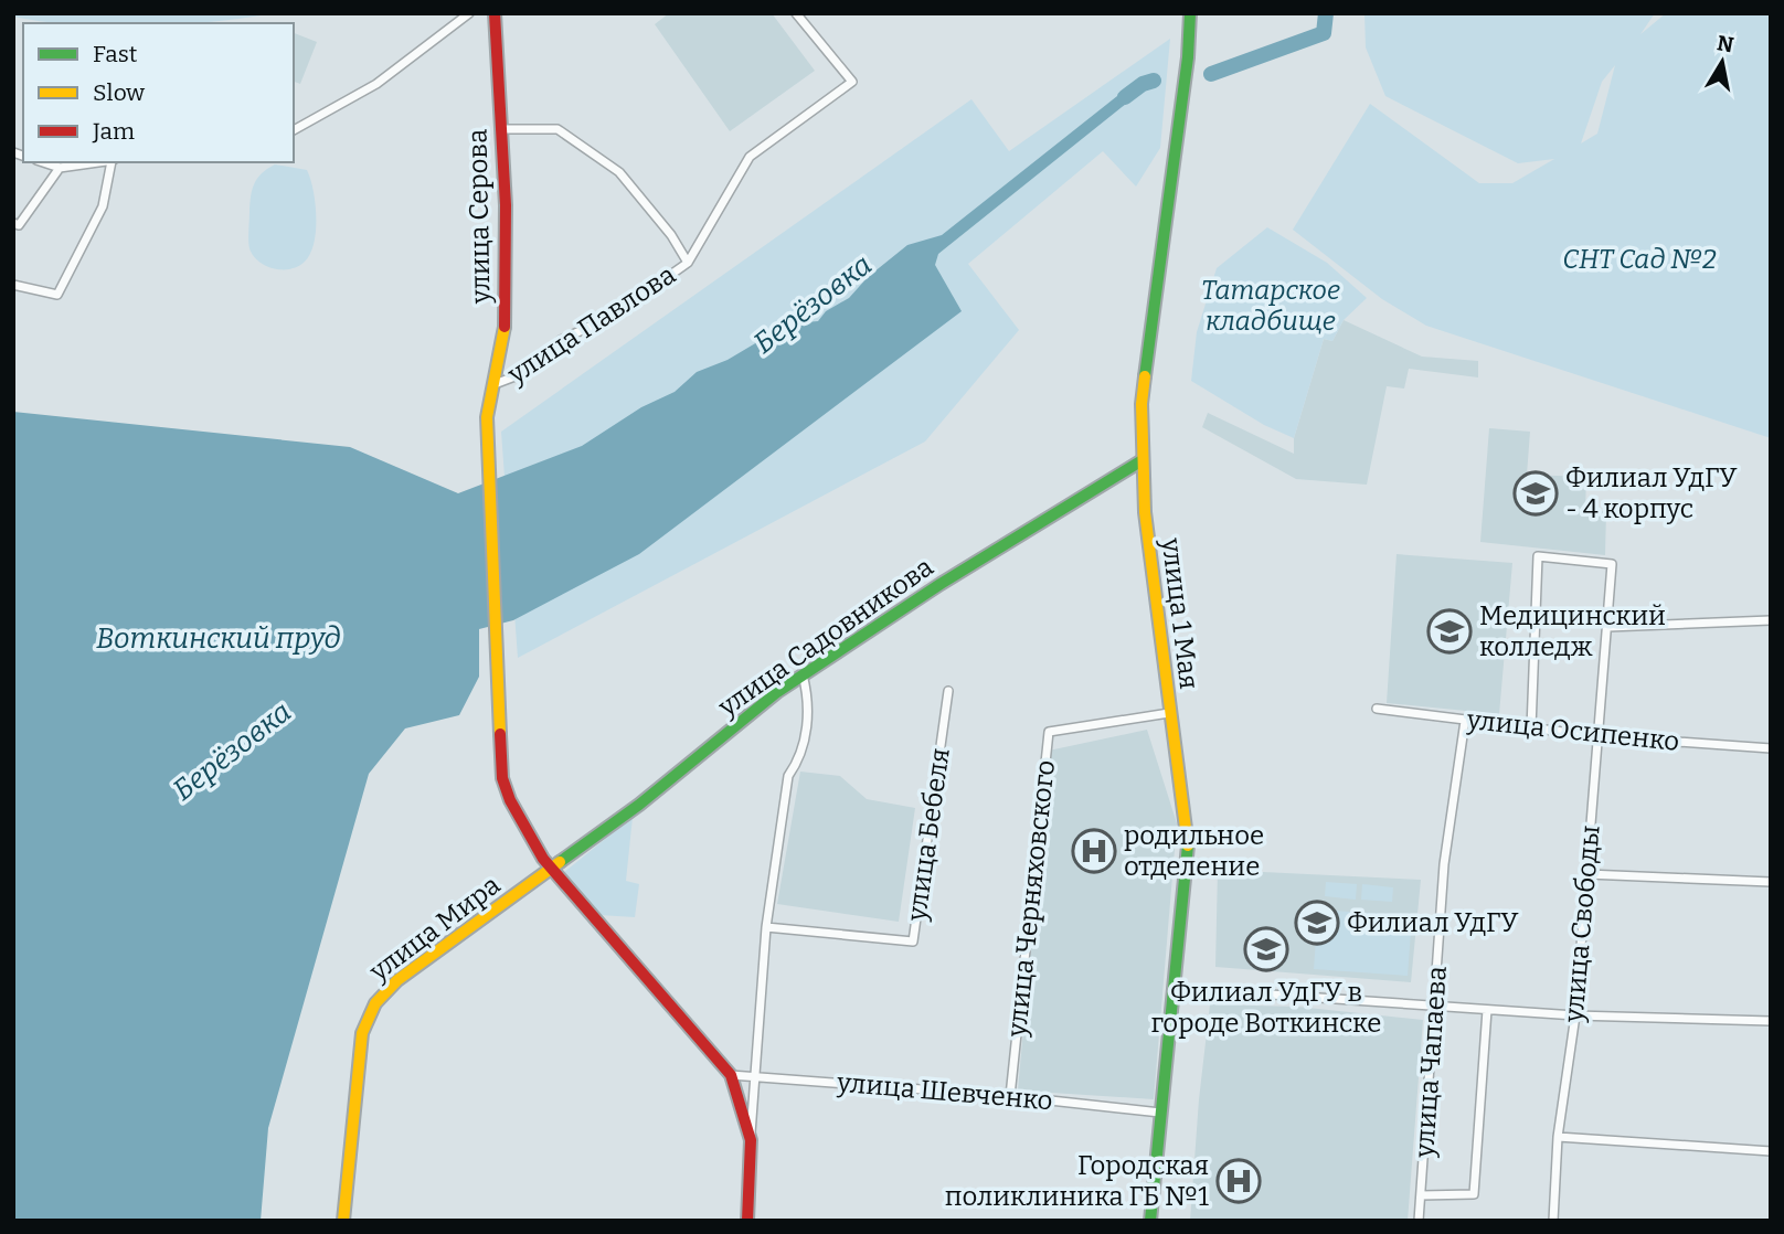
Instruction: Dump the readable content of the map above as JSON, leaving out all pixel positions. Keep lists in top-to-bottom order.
{
  "streets": {
    "main road": [
      "улица Серова",
      "улица 1 Мая",
      "улица Садовникова",
      "улица Мира"
    ],
    "street": [
      "улица Павлова",
      "улица Осипенко",
      "улица Бебеля",
      "улица Черняховского",
      "улица Свободы",
      "улица Чапаева",
      "улица Шевченко"
    ]
  },
  "crossings": [
    ["улица Серова", "улица Павлова"],
    ["улица Серова", "улица Садовникова"],
    ["улица Серова", "улица Мира"],
    ["улица Серова", "улица Шевченко"],
    ["улица 1 Мая", "улица Садовникова"],
    ["улица 1 Мая", "улица Черняховского"],
    ["улица 1 Мая", "улица Шевченко"],
    ["улица Садовникова", "улица Мира"],
    ["улица Осипенко", "улица Свободы"],
    ["улица Осипенко", "улица Чапаева"],
    ["улица Черняховского", "улица Шевченко"]
  ],
  "water": ["Берёзовка", "Воткинский пруд"],
  "parks": ["СНТ Сад №2", "Татарское кладбище"],
  "places": {
    "school or university": [
      "Филиал УдГУ - 4 корпус",
      "Медицинский колледж",
      "Филиал УдГУ",
      "Филиал УдГУ в городе Воткинске"
    ],
    "hospital": ["родильное отделение", "Городская поликлиника ГБ №1"]
  },
  "legend": ["Fast", "Slow", "Jam"],
  "north": "top"
}
